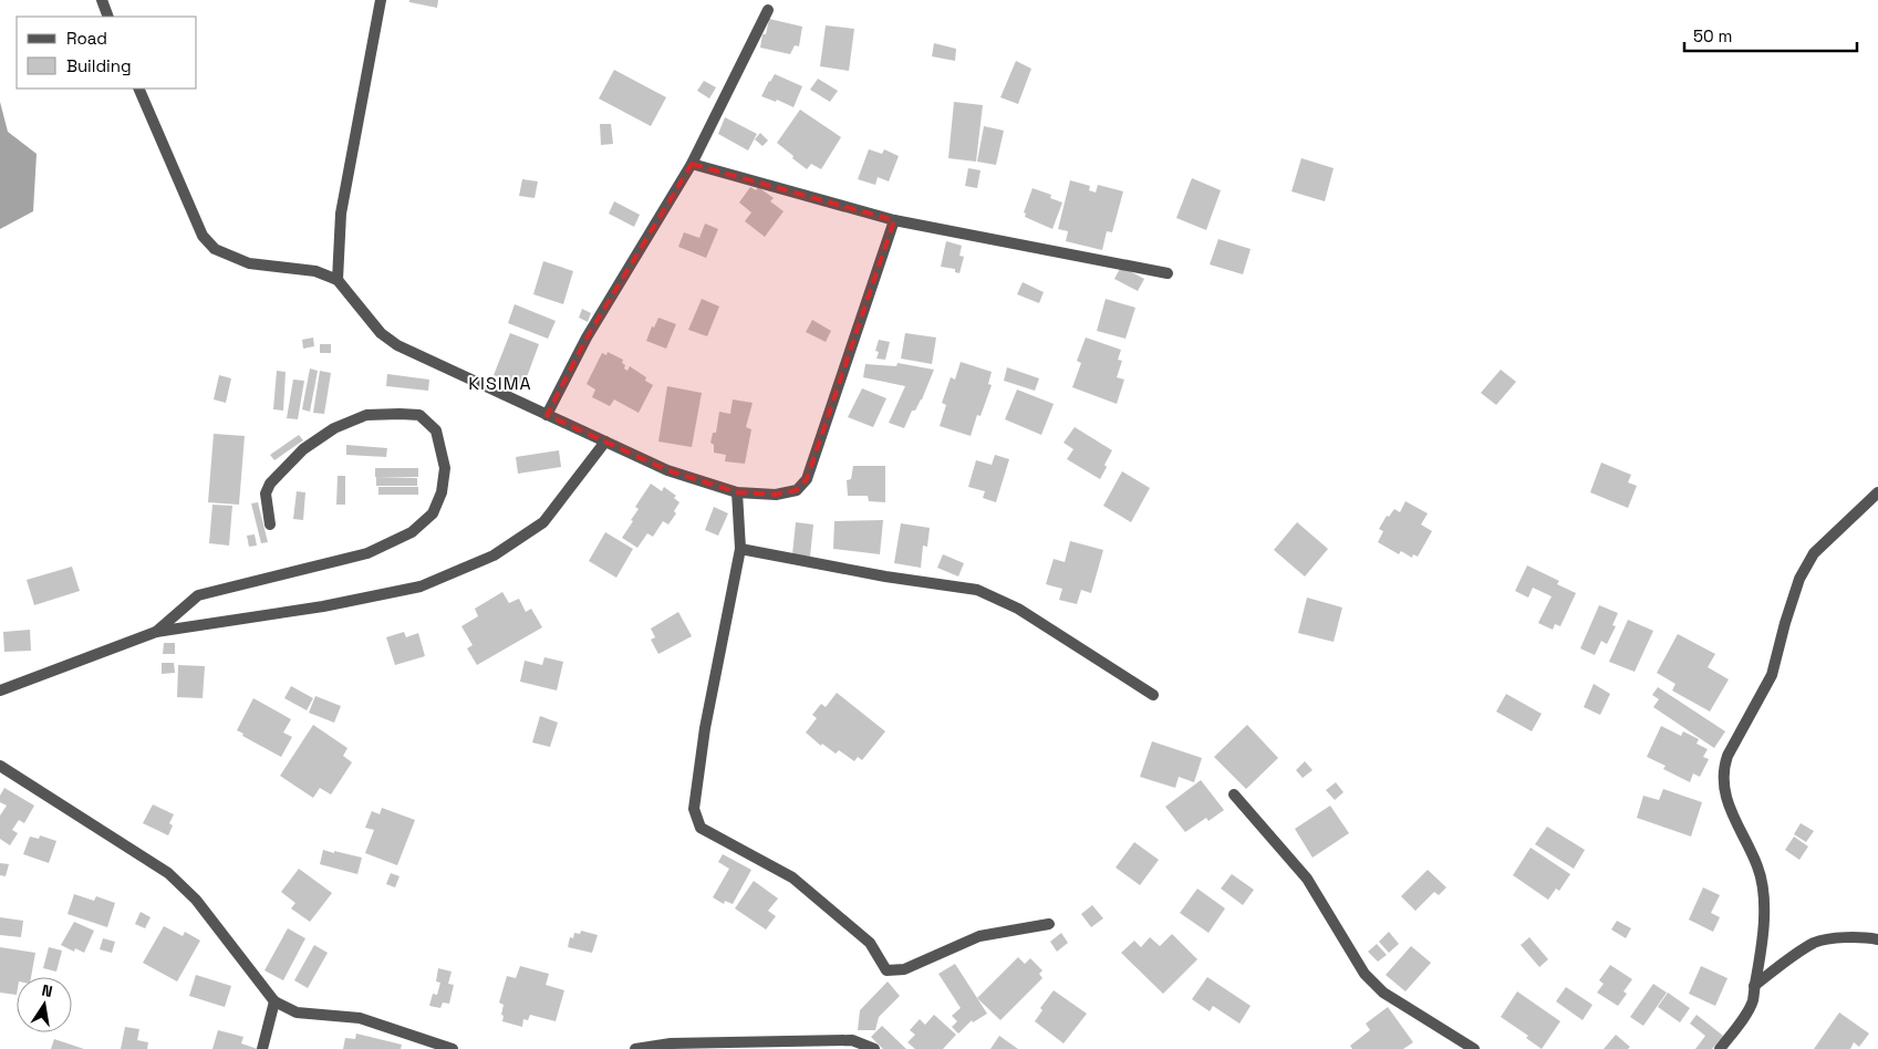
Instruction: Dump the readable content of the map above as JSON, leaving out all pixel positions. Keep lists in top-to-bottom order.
{
  "districts": ["KISIMA"],
  "legend": ["Road", "Building"],
  "scale_bar": "50 m",
  "north": "top"
}
